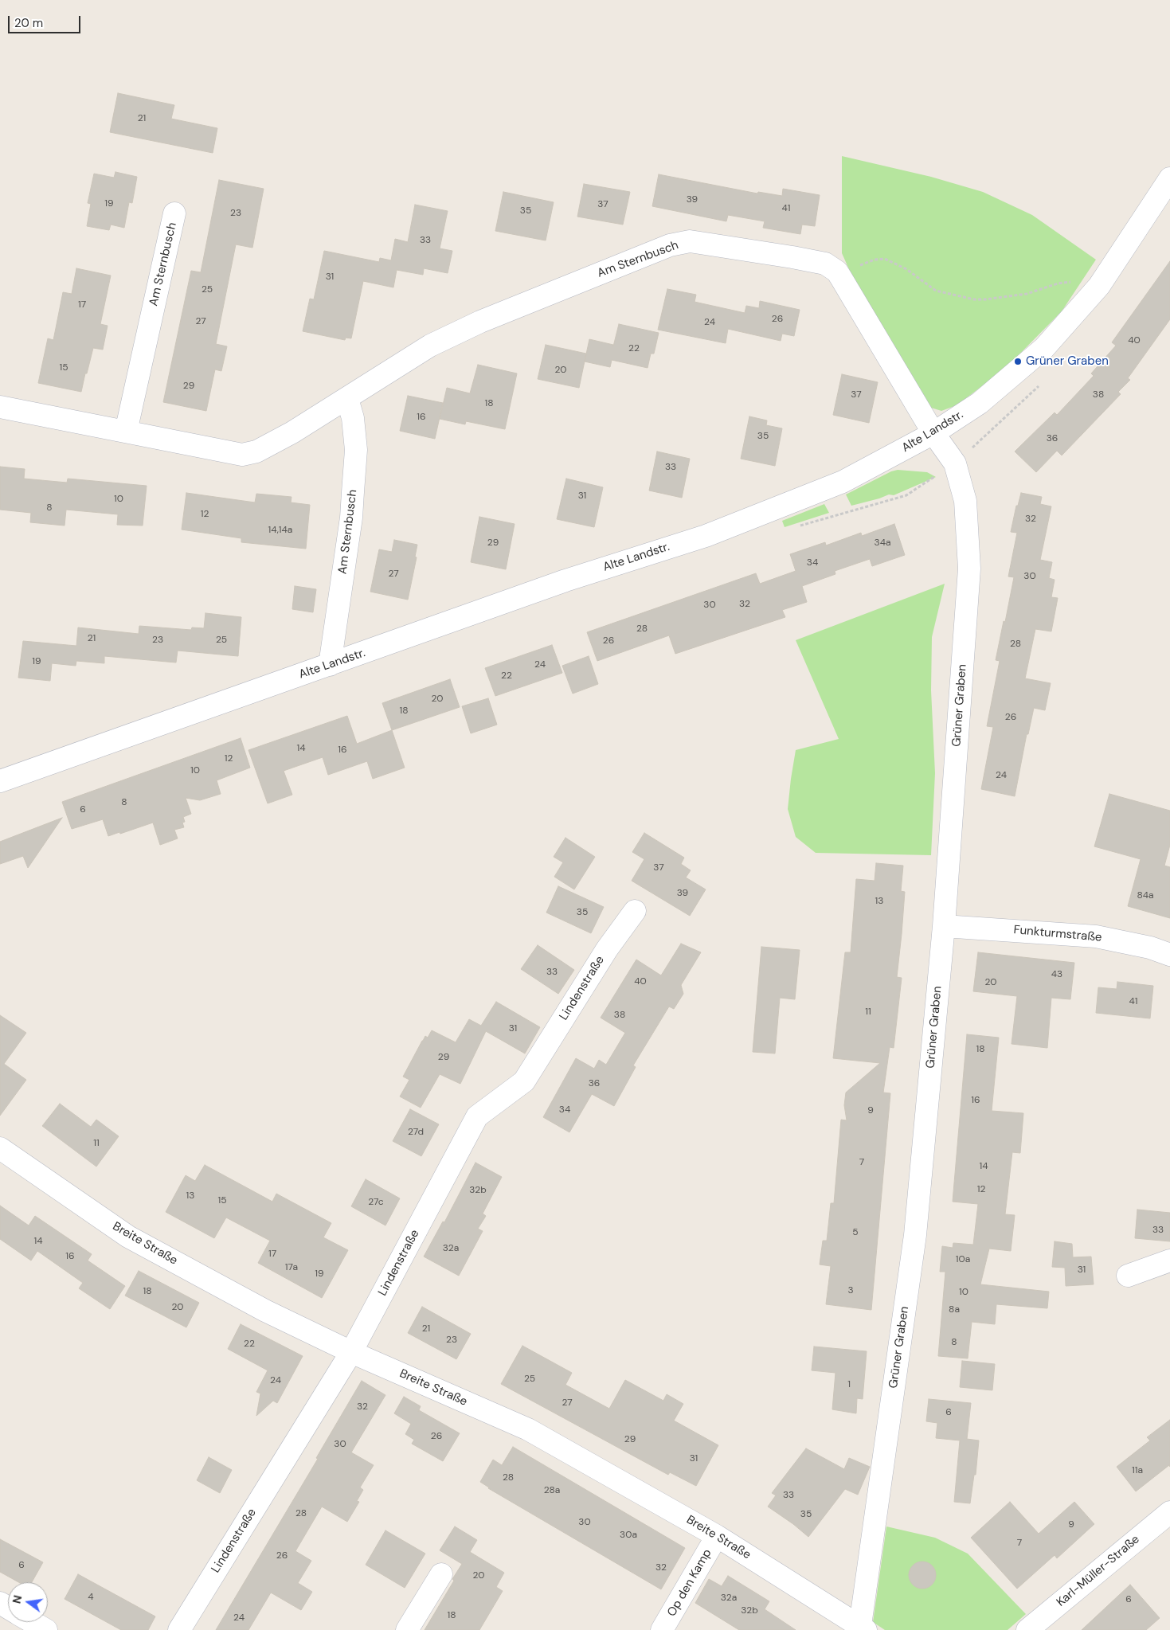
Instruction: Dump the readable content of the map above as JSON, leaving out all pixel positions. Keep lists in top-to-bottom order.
{
  "streets": {
    "street": [
      "Am Sternbusch",
      "Alte Landstr.",
      "Grüner Graben",
      "Funkturmstraße",
      "Lindenstraße",
      "Breite Straße",
      "Karl-Müller-Straße",
      "Op den Kamp"
    ]
  },
  "crossings": [
    ["Am Sternbusch", "Alte Landstr."],
    ["Am Sternbusch", "Grüner Graben"],
    ["Alte Landstr.", "Grüner Graben"],
    ["Grüner Graben", "Funkturmstraße"],
    ["Grüner Graben", "Breite Straße"],
    ["Lindenstraße", "Breite Straße"],
    ["Breite Straße", "Op den Kamp"]
  ],
  "places": ["Grüner Graben"],
  "house_numbers": [
    "21",
    "39",
    "19",
    "37",
    "41",
    "35",
    "23",
    "33",
    "31",
    "25",
    "17",
    "26",
    "27",
    "24",
    "40",
    "22",
    "15",
    "20",
    "29",
    "37",
    "38",
    "18",
    "16",
    "35",
    "36",
    "33",
    "31",
    "10",
    "8",
    "12",
    "32",
    "14,14a",
    "29",
    "34a",
    "34",
    "27",
    "30",
    "32",
    "30",
    "28",
    "21",
    "23",
    "25",
    "26",
    "28",
    "19",
    "24",
    "22",
    "20",
    "18",
    "26",
    "14",
    "16",
    "12",
    "10",
    "24",
    "8",
    "6",
    "37",
    "39",
    "84a",
    "13",
    "35",
    "33",
    "43",
    "40",
    "20",
    "41",
    "11",
    "38",
    "31",
    "18",
    "29",
    "36",
    "16",
    "34",
    "9",
    "27d",
    "11",
    "7",
    "14",
    "12",
    "32b",
    "13",
    "15",
    "27c",
    "33",
    "5",
    "14",
    "32a",
    "17",
    "16",
    "10a",
    "17a",
    "31",
    "19",
    "3",
    "18",
    "10",
    "20",
    "8a",
    "21",
    "23",
    "8",
    "22",
    "25",
    "24",
    "1",
    "27",
    "32",
    "6",
    "26",
    "29",
    "30",
    "31",
    "11a",
    "28",
    "28a",
    "33",
    "28",
    "35",
    "30",
    "9",
    "30a",
    "7",
    "26",
    "6",
    "32",
    "20",
    "4",
    "32a",
    "6",
    "32b",
    "18",
    "24"
  ],
  "scale_bar": "20 m",
  "north": "left"
}
